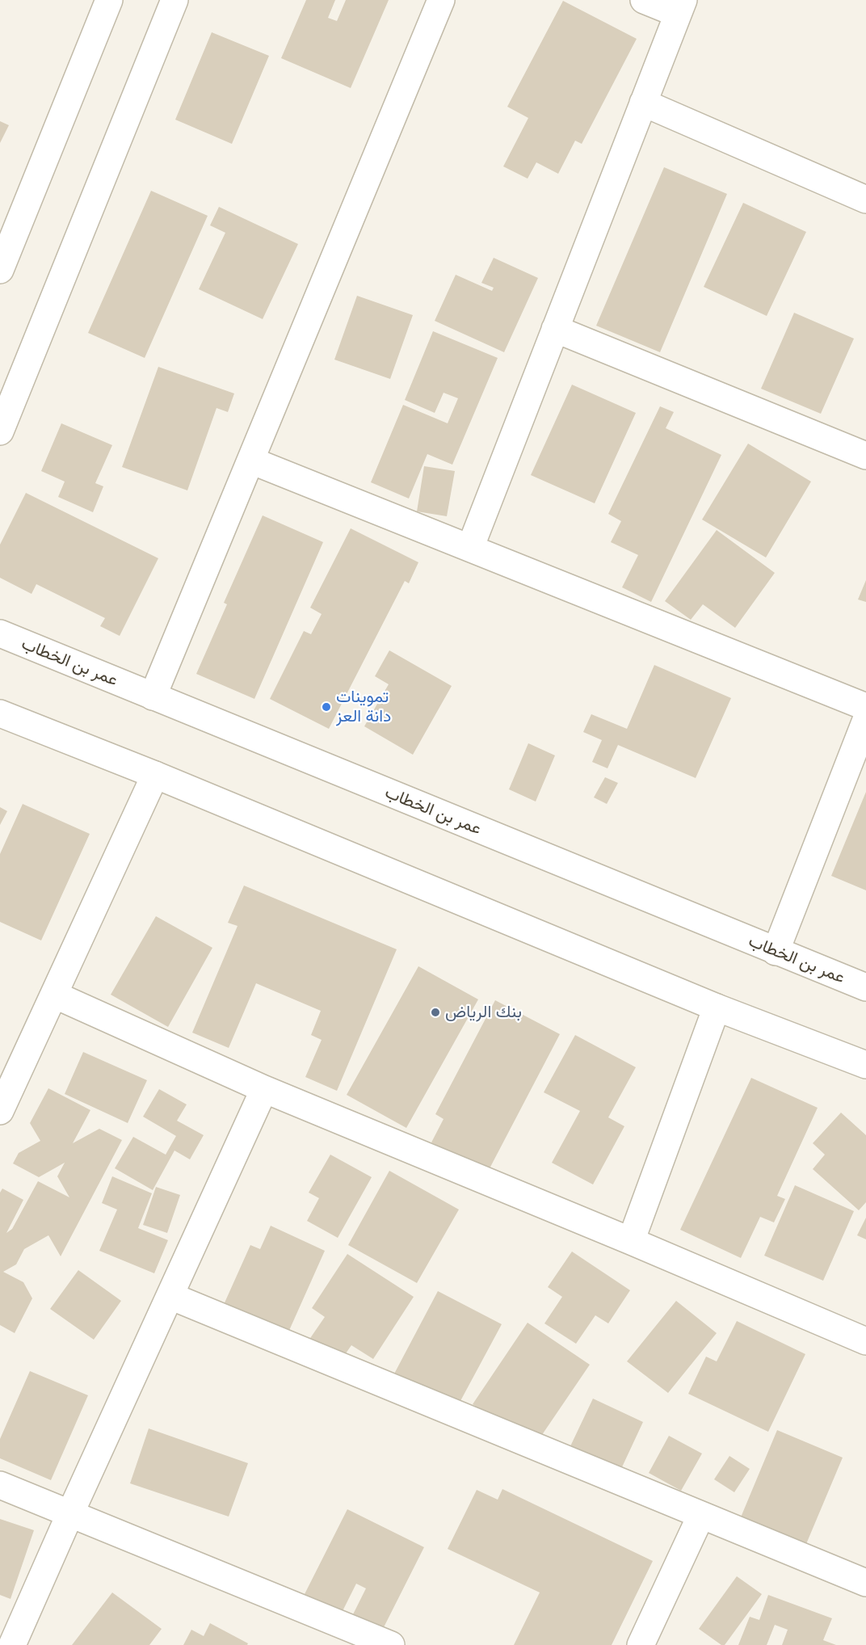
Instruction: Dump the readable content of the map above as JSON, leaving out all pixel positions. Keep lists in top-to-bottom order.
{
  "streets": {
    "street": ["عمر بن الخطاب"]
  },
  "places": ["تموينات دانة العز", "بنك الرياض"]
}
